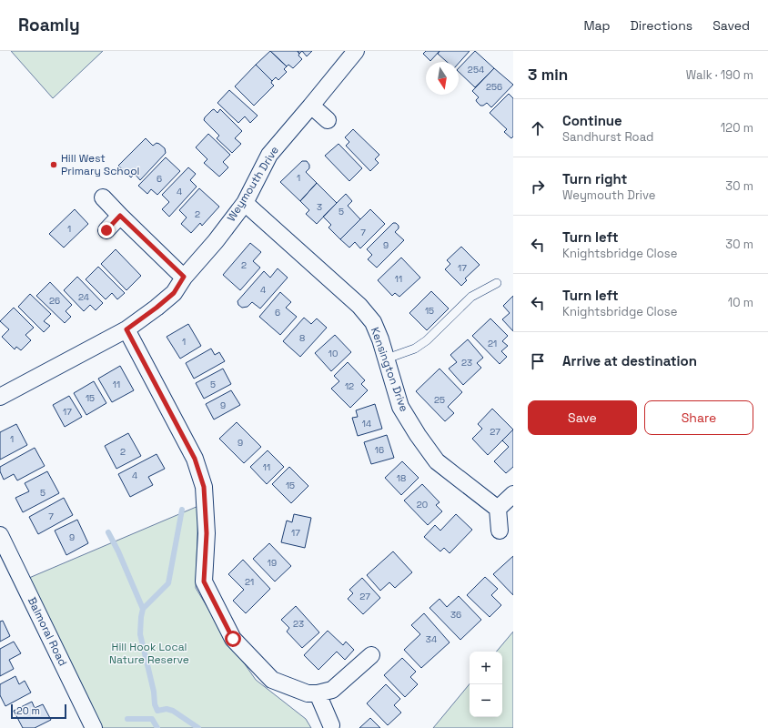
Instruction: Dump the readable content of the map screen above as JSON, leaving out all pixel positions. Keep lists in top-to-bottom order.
{
  "streets": {
    "street": ["Weymouth Drive", "Kensington Drive", "Balmoral Road"]
  },
  "crossings": [
    ["Weymouth Drive", "Kensington Drive"]
  ],
  "parks": ["Hill Hook Local Nature Reserve"],
  "places": ["Hill West Primary School"],
  "house_numbers": [
    "254",
    "256",
    "1",
    "6",
    "4",
    "3",
    "5",
    "2",
    "1",
    "7",
    "9",
    "2",
    "17",
    "11",
    "4",
    "24",
    "26",
    "15",
    "6",
    "8",
    "1",
    "21",
    "10",
    "23",
    "11",
    "5",
    "12",
    "15",
    "25",
    "9",
    "17",
    "14",
    "27",
    "1",
    "9",
    "16",
    "2",
    "11",
    "4",
    "18",
    "15",
    "5",
    "20",
    "7",
    "17",
    "9",
    "19",
    "21",
    "27",
    "36",
    "23",
    "34"
  ],
  "scale_bar": "20 m",
  "north": "bottom",
  "page": {
    "header": "Roamly",
    "nav": ["Map", "Directions", "Saved"],
    "heading": ["3 min", "Walk · 190 m"],
    "list": [
      ["Continue", "Sandhurst Road", "120 m"],
      ["Turn right", "Weymouth Drive", "30 m"],
      ["Turn left", "Knightsbridge Close", "30 m"],
      ["Turn left", "Knightsbridge Close", "10 m"],
      "Arrive at destination"
    ],
    "buttons": ["Save", "Share"],
    "map_buttons": ["+", "−"],
    "scale": "20 m"
  }
}
